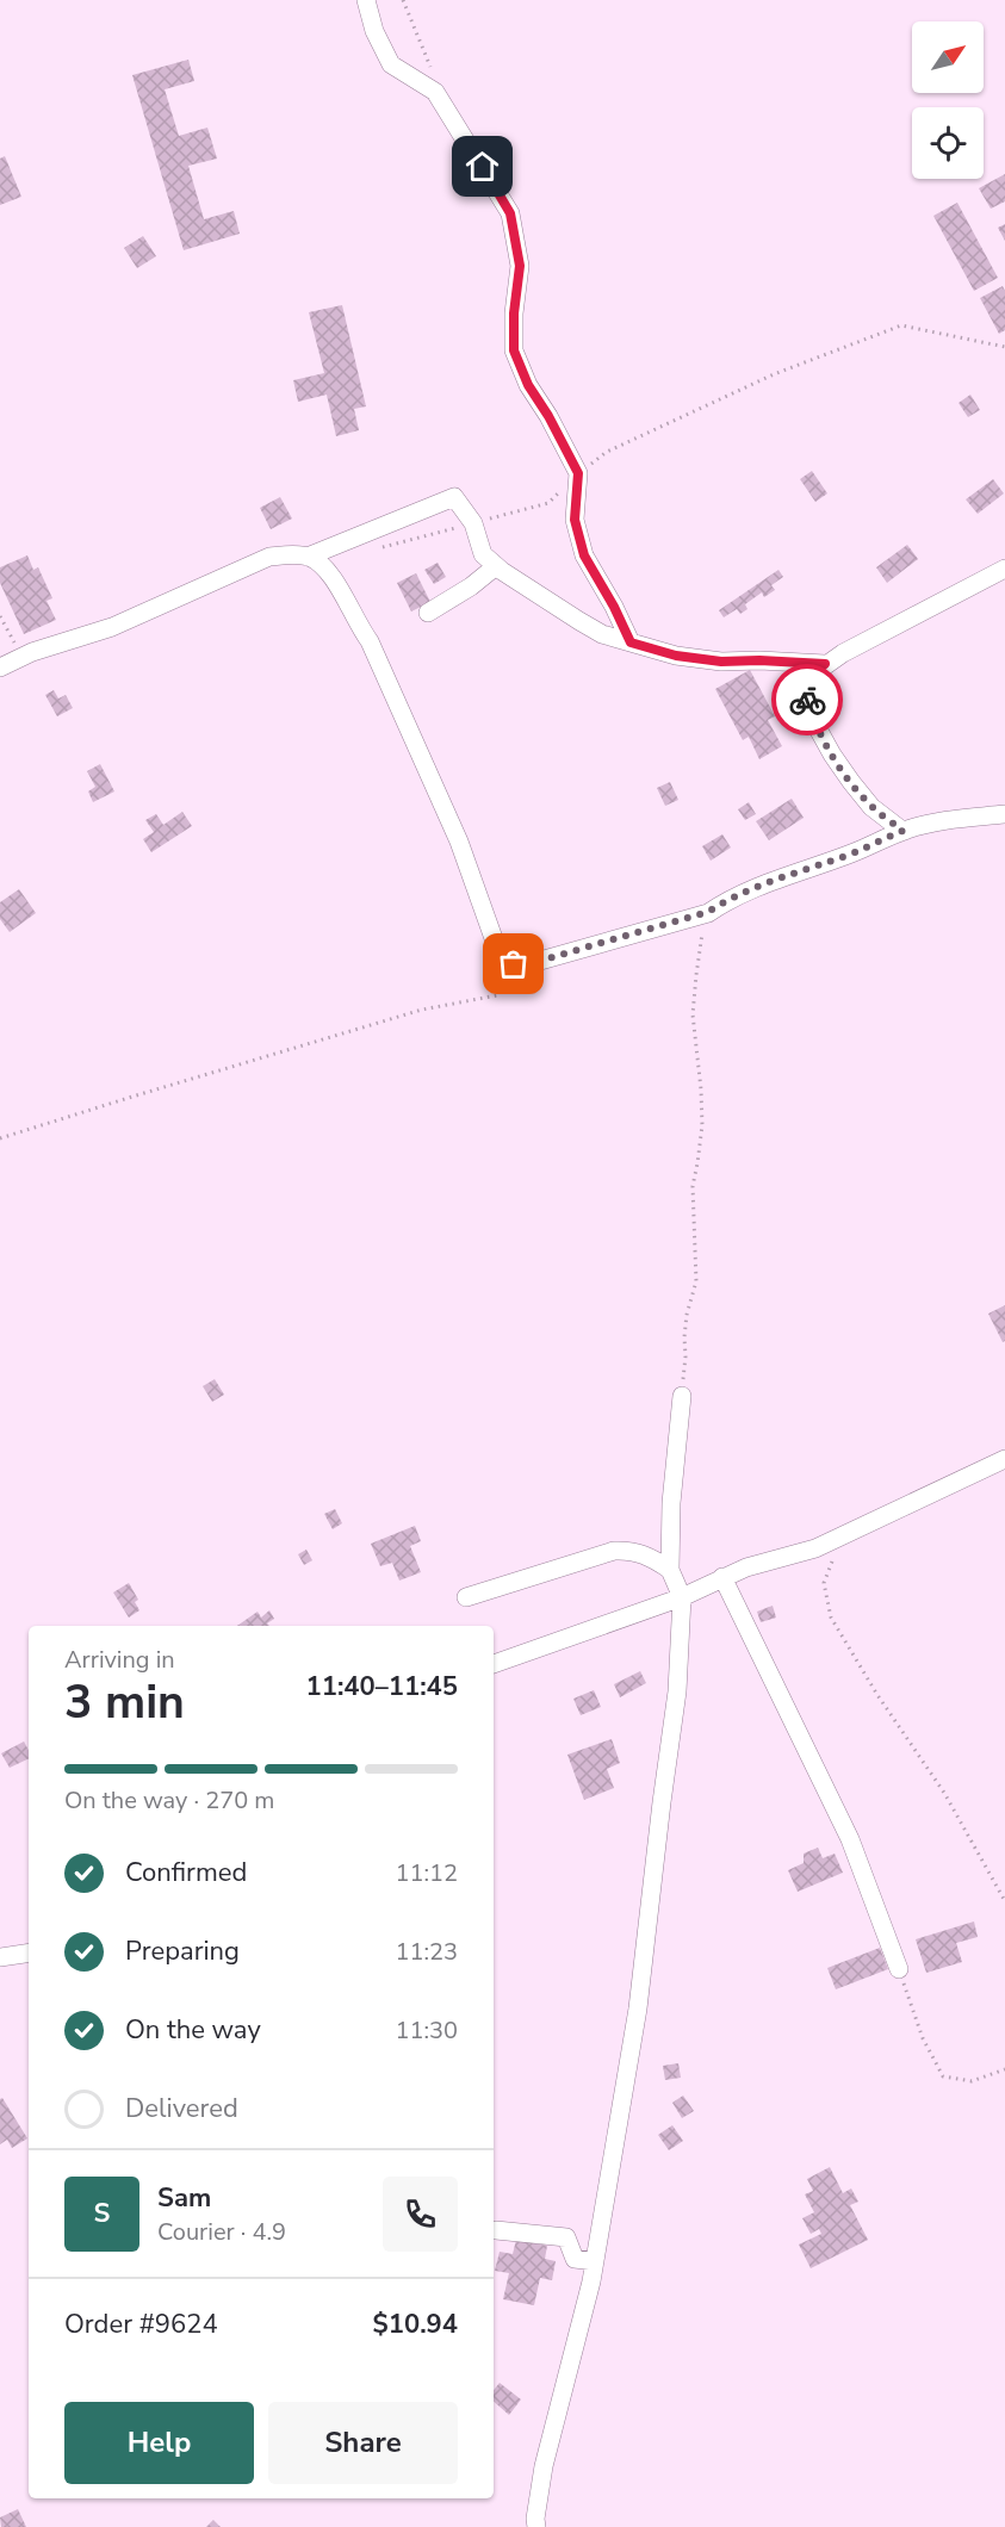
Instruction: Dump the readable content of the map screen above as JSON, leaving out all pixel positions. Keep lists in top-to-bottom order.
{
  "north": "top right",
  "page": {
    "heading": ["3 min", "Arriving in", "11:40–11:45"],
    "panel": [
      "Sam",
      "Courier · 4.9",
      "Order #9624",
      "$10.94"
    ],
    "bar": "On the way · 270 m",
    "list": [
      ["Confirmed", "11:12"],
      ["Preparing", "11:23"],
      ["On the way", "11:30"],
      "Delivered"
    ],
    "round": "S",
    "buttons": ["Help", "Share"]
  }
}
